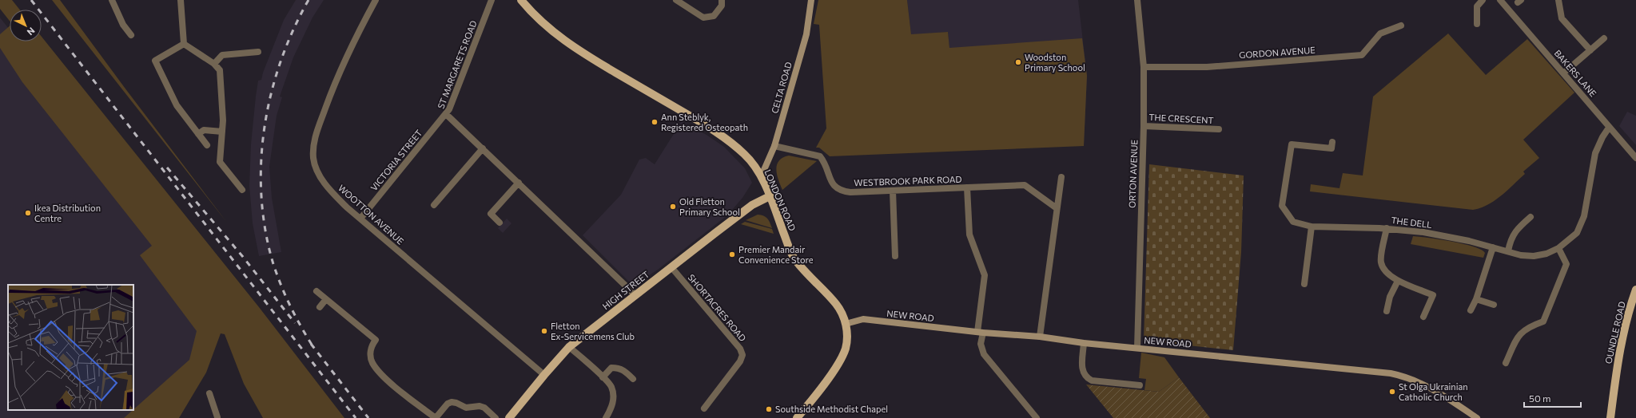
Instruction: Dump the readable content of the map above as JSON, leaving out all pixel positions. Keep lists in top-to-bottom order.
{
  "streets": {
    "main road": ["LONDON ROAD", "HIGH STREET", "OUNDLE ROAD"],
    "street": [
      "GORDON AVENUE",
      "ST MARGARETS ROAD",
      "BAKERS LANE",
      "CELTA ROAD",
      "THE CRESCENT",
      "VICTORIA STREET",
      "ORTON AVENUE",
      "WESTBROOK PARK ROAD",
      "WOOTTON AVENUE",
      "THE DELL",
      "SHORTACRES ROAD",
      "NEW ROAD"
    ]
  },
  "crossings": [
    ["GORDON AVENUE", "ORTON AVENUE"],
    ["ST MARGARETS ROAD", "VICTORIA STREET"],
    ["ST MARGARETS ROAD", "HIGH STREET"],
    ["BAKERS LANE", "THE DELL"],
    ["CELTA ROAD", "WESTBROOK PARK ROAD"],
    ["CELTA ROAD", "LONDON ROAD"],
    ["THE CRESCENT", "ORTON AVENUE"],
    ["VICTORIA STREET", "WOOTTON AVENUE"],
    ["ORTON AVENUE", "NEW ROAD"],
    ["LONDON ROAD", "HIGH STREET"],
    ["LONDON ROAD", "NEW ROAD"],
    ["WOOTTON AVENUE", "HIGH STREET"],
    ["HIGH STREET", "SHORTACRES ROAD"]
  ],
  "places": [
    "Woodston Primary School",
    "Ann Steblyk, Registered Osteopath",
    "Old Fletton Primary School",
    "Ikea Distribution Centre",
    "Premier Mandair Convenience Store",
    "Fletton Ex-Servicemens Club",
    "St Olga Ukrainian Catholic Church",
    "Southside Methodist Chapel"
  ],
  "scale_bar": "50 m",
  "north": "bottom right"
}
